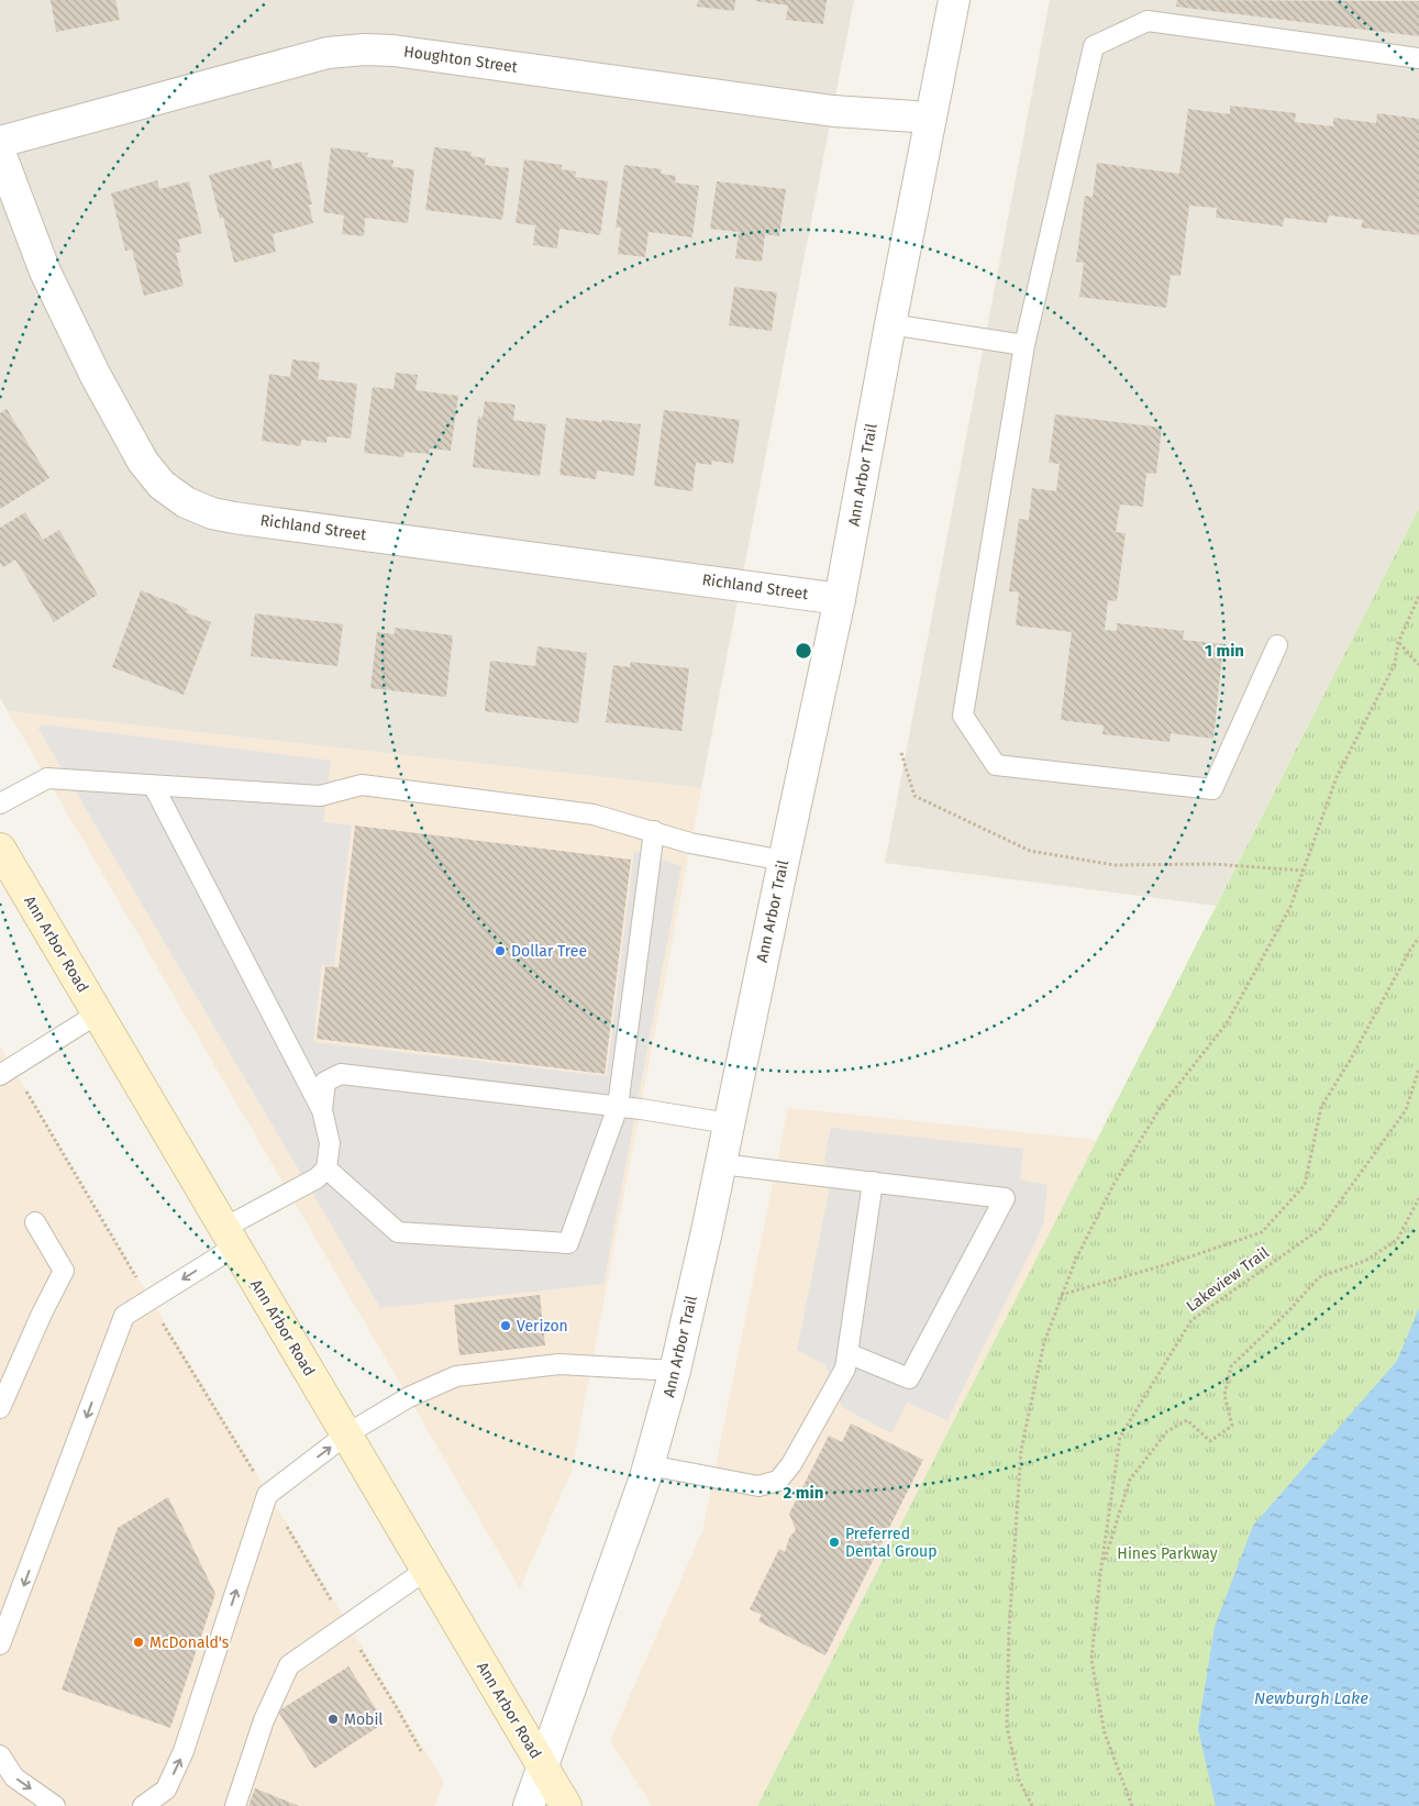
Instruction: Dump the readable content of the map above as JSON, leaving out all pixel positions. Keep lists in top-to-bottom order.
{
  "streets": {
    "main road": ["Ann Arbor Road"],
    "street": ["Houghton Street", "Ann Arbor Trail", "Richland Street"],
    "path": ["Lakeview Trail"]
  },
  "crossings": [
    ["Houghton Street", "Ann Arbor Trail"],
    ["Ann Arbor Trail", "Richland Street"],
    ["Ann Arbor Trail", "Ann Arbor Road"]
  ],
  "water": ["Newburgh Lake"],
  "parks": ["Hines Parkway"],
  "places": [
    "Dollar Tree",
    "Verizon",
    "Preferred Dental Group",
    "McDonald's",
    "Mobil"
  ],
  "rings": ["1 min", "2 min"]
}
